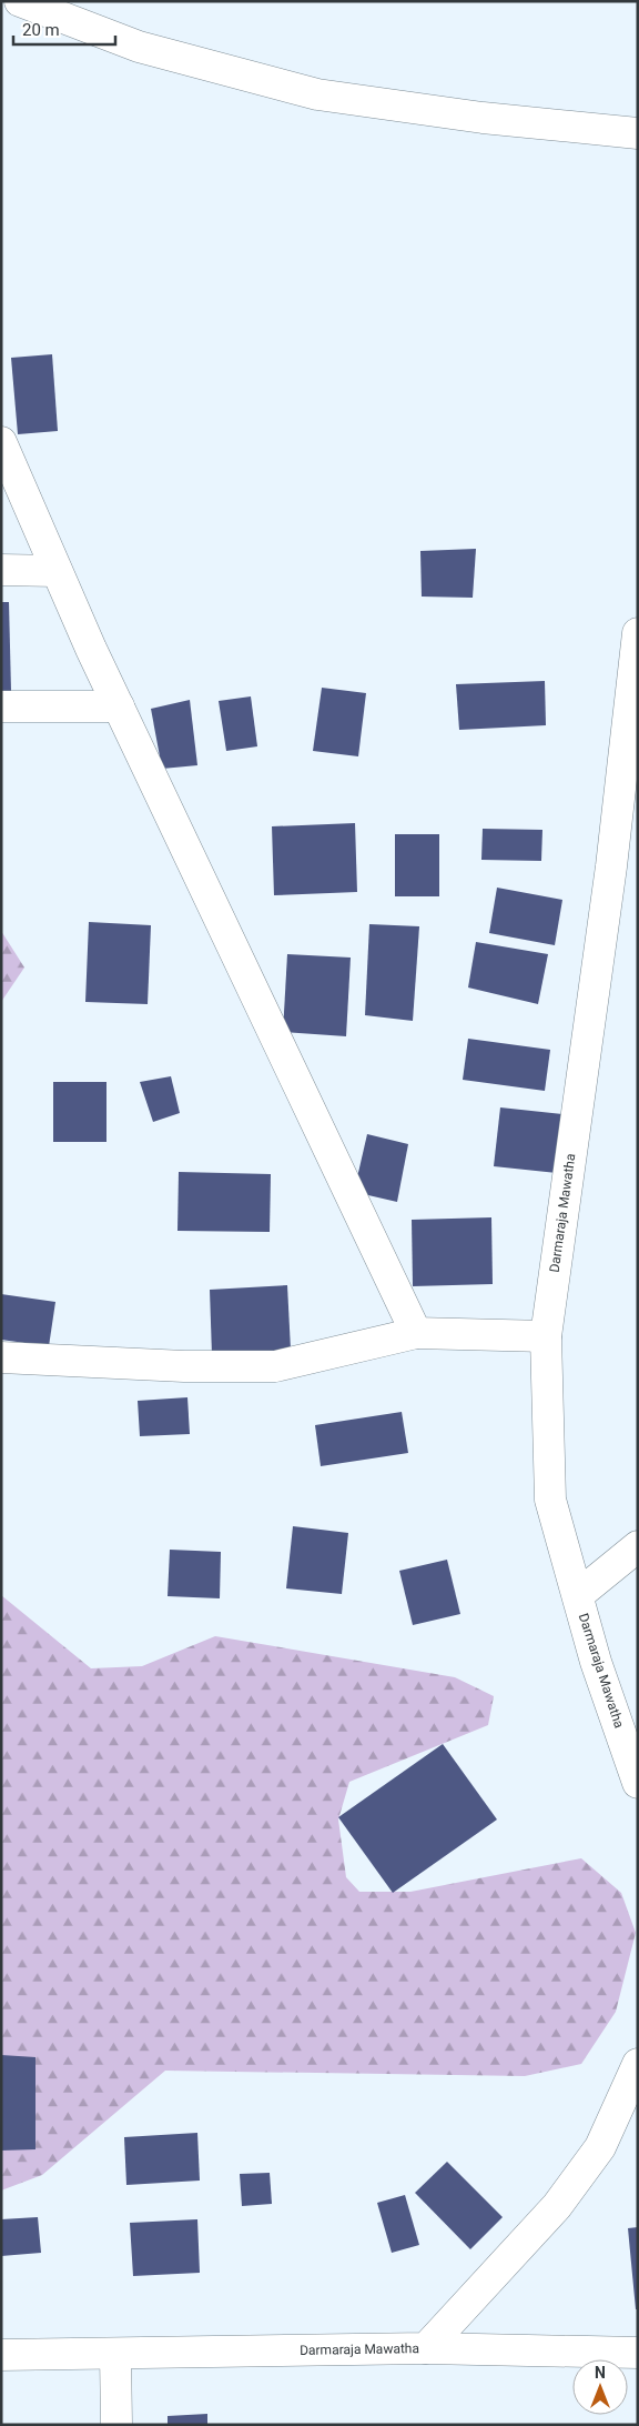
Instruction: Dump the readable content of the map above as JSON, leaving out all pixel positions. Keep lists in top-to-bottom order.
{
  "streets": {
    "street": ["Darmaraja Mawatha"]
  },
  "scale_bar": "20 m",
  "north": "top"
}
